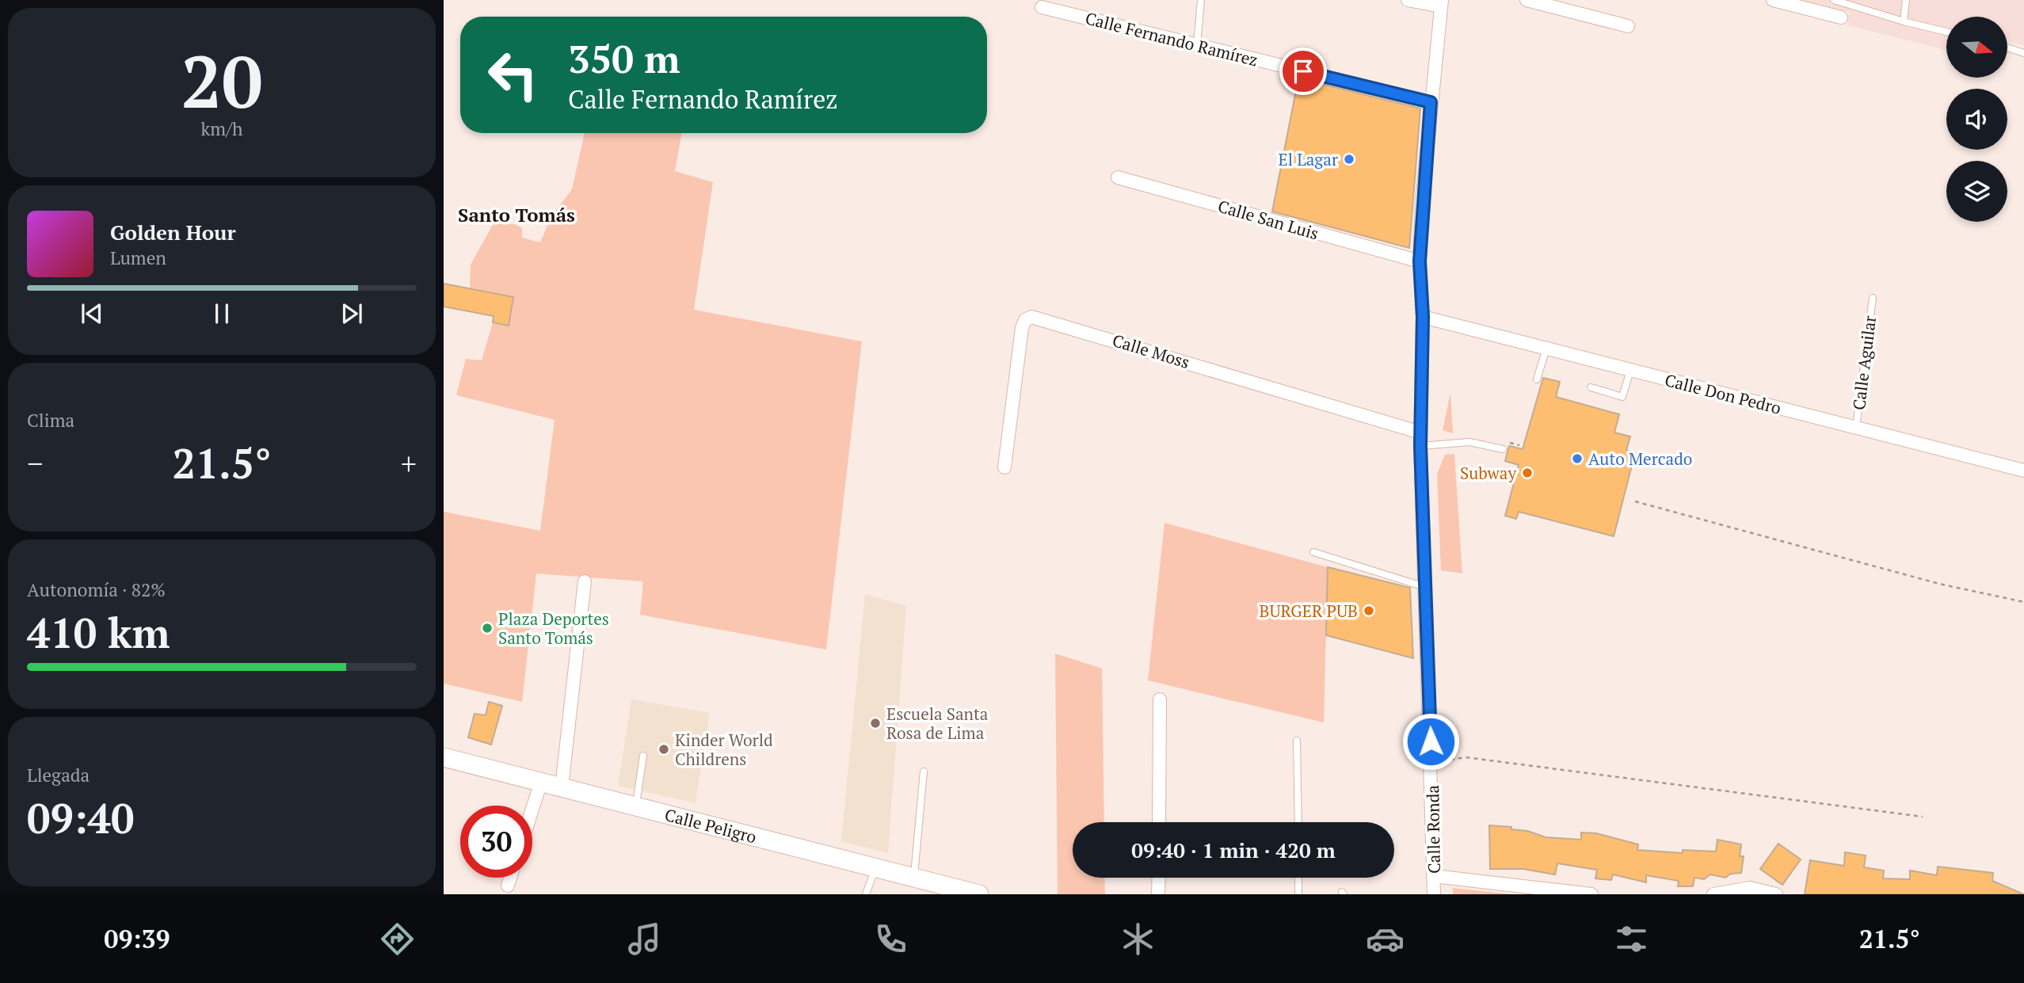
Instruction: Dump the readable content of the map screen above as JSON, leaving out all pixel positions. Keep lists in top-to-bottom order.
{
  "streets": {
    "main road": ["Calle Peligro"],
    "street": [
      "Calle Fernando Ramírez",
      "Calle San Luis",
      "Calle Moss",
      "Calle Don Pedro",
      "Calle Ronda"
    ],
    "lane": ["Calle Aguilar"]
  },
  "crossings": [
    ["Calle Fernando Ramírez", "Calle Ronda"],
    ["Calle San Luis", "Calle Ronda"],
    ["Calle Moss", "Calle Ronda"],
    ["Calle Aguilar", "Calle Don Pedro"],
    ["Calle Don Pedro", "Calle Ronda"]
  ],
  "districts": ["Santo Tomás"],
  "places": [
    "El Lagar",
    "Auto Mercado",
    "Subway",
    "BURGER PUB",
    "Plaza Deportes Santo Tomás",
    "Escuela Santa Rosa de Lima",
    "Kinder World Childrens"
  ],
  "north": "right",
  "page": {
    "tile": [
      ["20", "km/h"],
      "Clima",
      ["Autonomía · 82%", "410 km"],
      ["Llegada", "09:40"]
    ],
    "turn": ["350 m", "Calle Fernando Ramírez"],
    "song": ["Golden Hour", "Lumen"],
    "heat": ["−", "21.5°", "+"],
    "limit": "30",
    "trip": "09:40 · 1 min · 420 m",
    "tabs": ["09:39", "21.5°"]
  }
}
